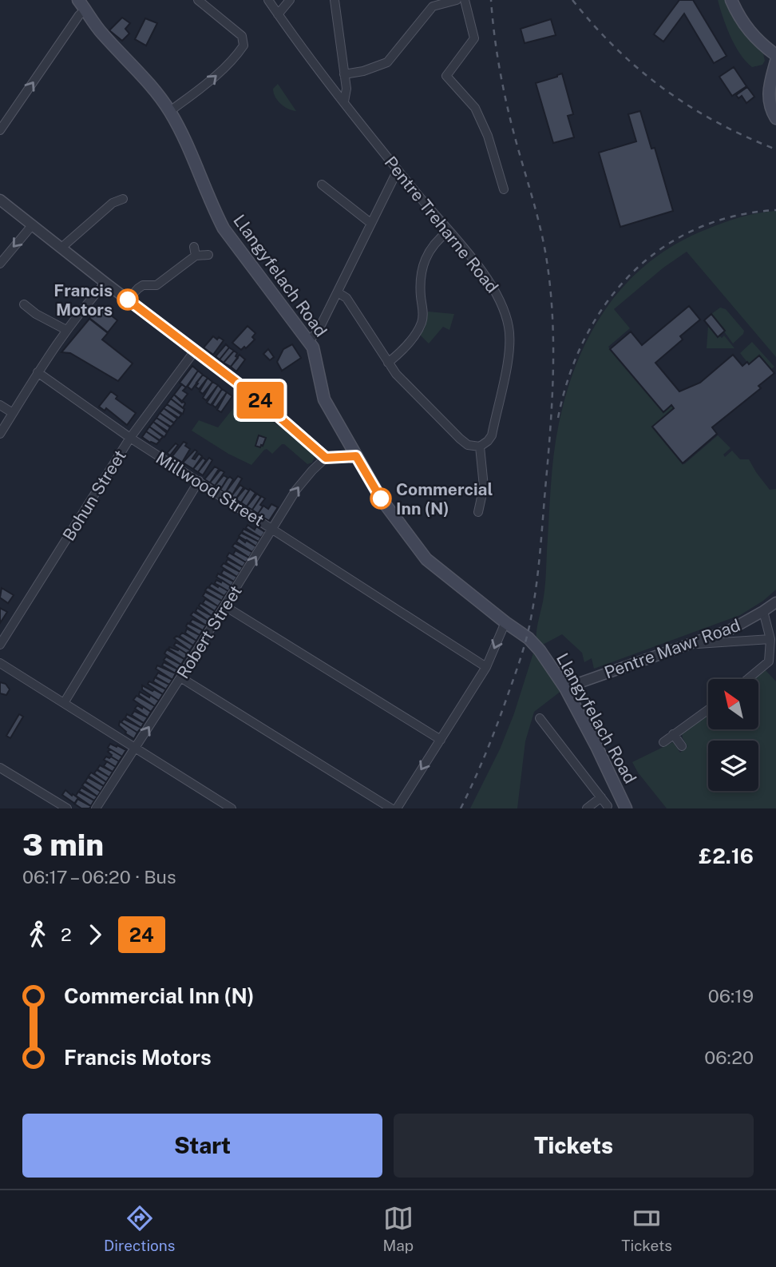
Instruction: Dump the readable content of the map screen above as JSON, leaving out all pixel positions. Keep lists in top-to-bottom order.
{
  "streets": {
    "main road": ["Llangyfelach Road"],
    "street": [
      "Pentre Treharne Road",
      "Millwood Street",
      "Bohun Street",
      "Robert Street",
      "Pentre Mawr Road"
    ]
  },
  "crossings": [
    ["Llangyfelach Road", "Pentre Mawr Road"],
    ["Millwood Street", "Bohun Street"],
    ["Millwood Street", "Robert Street"]
  ],
  "one_way": ["Robert Street"],
  "places": ["Francis Motors", "Commercial Inn (N)"],
  "lines": ["bus line 24"],
  "north": "top left",
  "page": {
    "on_map": "24",
    "heading": ["3 min", "06:17 – 06:20 · Bus", "£2.16"],
    "legs": ["2", "24"],
    "list": [
      {
        "name": "Commercial Inn (N)",
        "value": "06:19"
      },
      {
        "name": "Francis Motors",
        "value": "06:20"
      }
    ],
    "buttons": ["Start", "Tickets"],
    "tabs": ["Directions", "Map", "Tickets"]
  }
}
